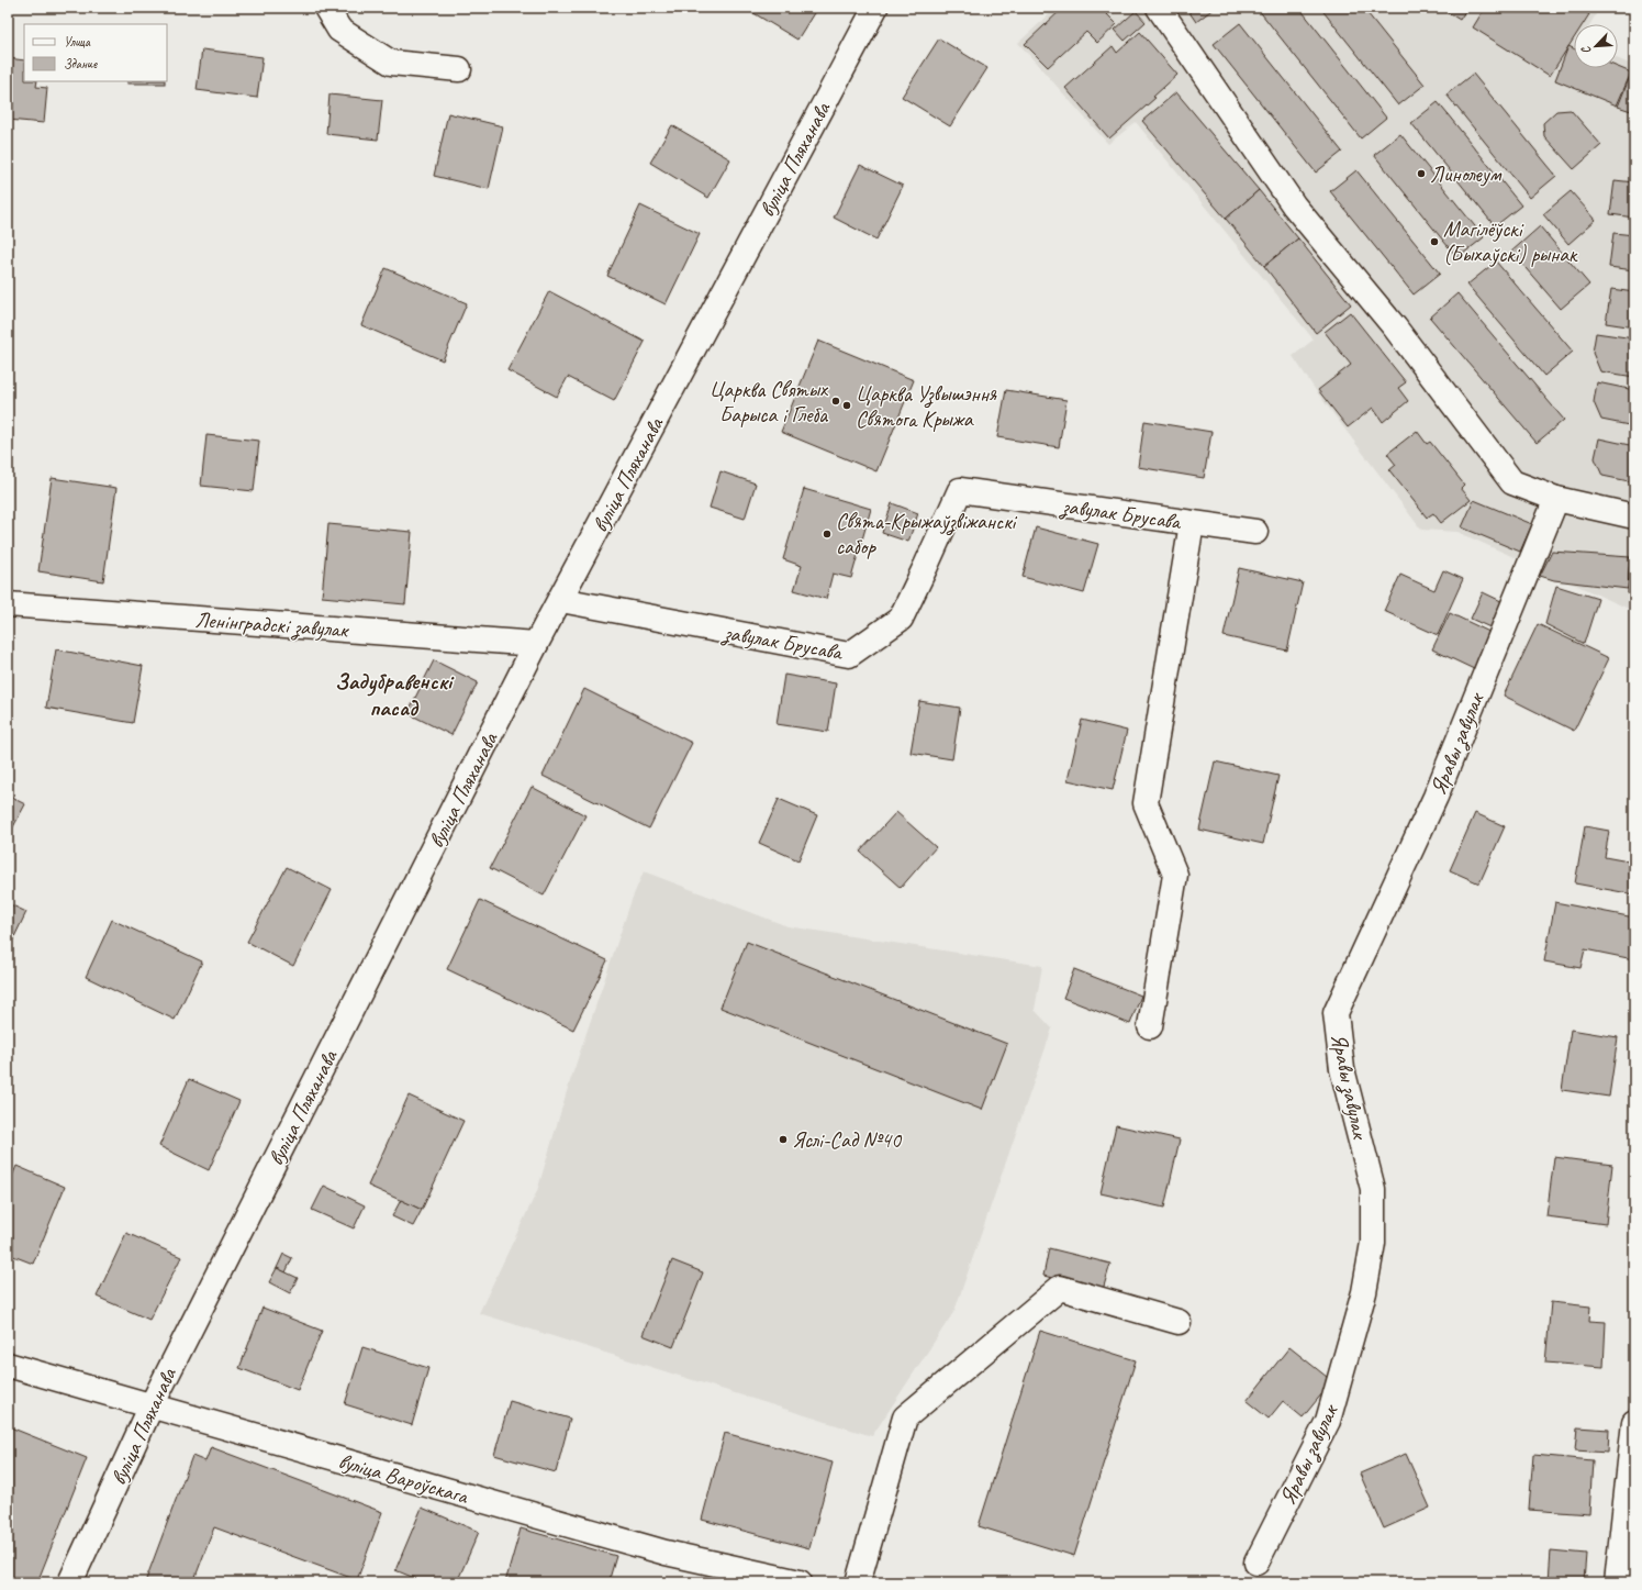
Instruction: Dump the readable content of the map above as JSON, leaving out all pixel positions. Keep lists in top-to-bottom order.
{
  "streets": {
    "street": [
      "вуліца Пляханава",
      "завулак Брусава",
      "Ленінградскі завулак",
      "Яравы завулак",
      "вуліца Вароўскага"
    ]
  },
  "crossings": [
    ["вуліца Пляханава", "завулак Брусава"],
    ["вуліца Пляханава", "Ленінградскі завулак"],
    ["вуліца Пляханава", "вуліца Вароўскага"]
  ],
  "districts": ["Задубравенскі пасад"],
  "places": [
    "Линолеум",
    "Магілёўскі (Быхаўскі) рынак",
    "Царква Святых Барыса і Глеба",
    "Царква Узвышэння Святога Крыжа",
    "Свята-Крыжаўзвіжанскі сабор",
    "Яслі-Сад №40"
  ],
  "legend": ["Улица", "Здание"],
  "north": "bottom left"
}
